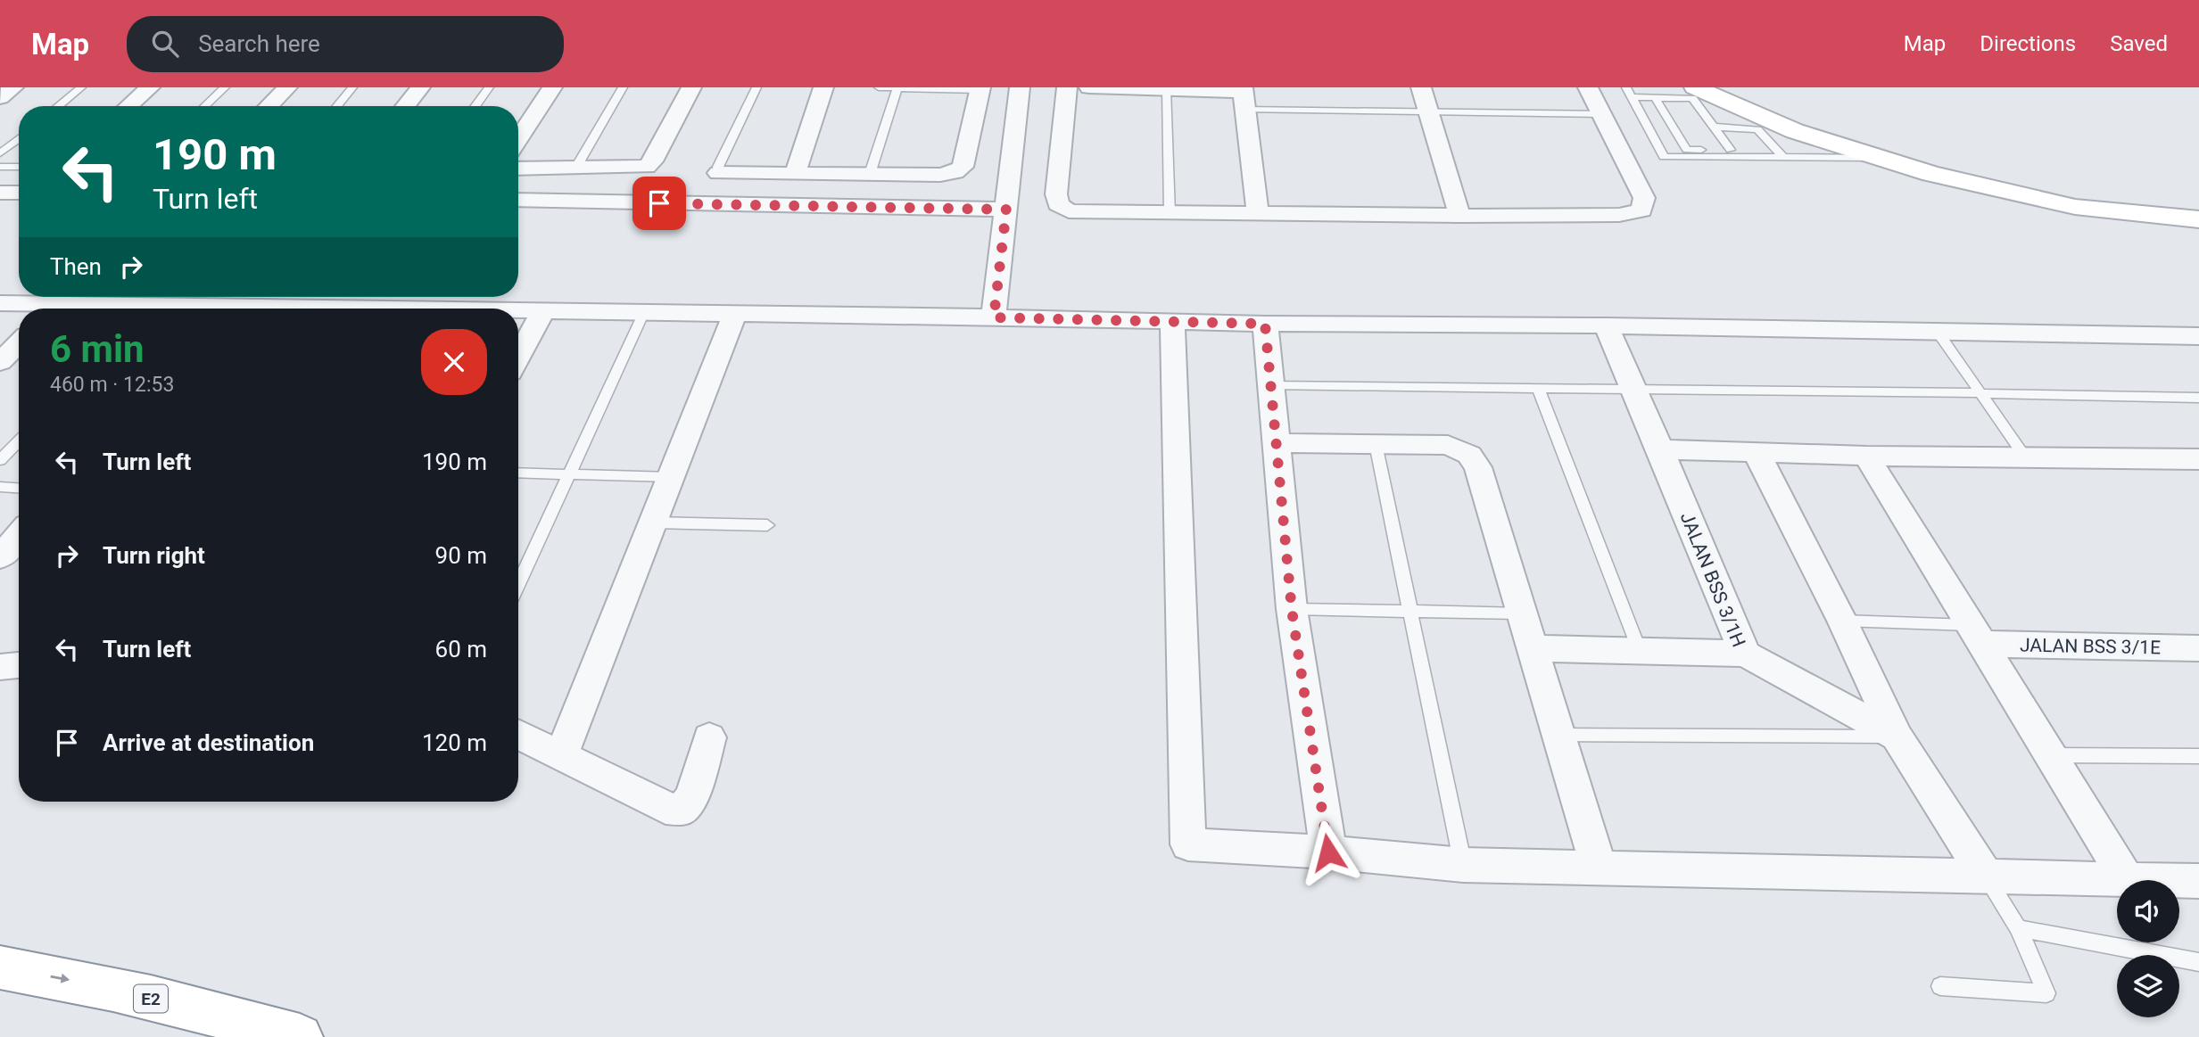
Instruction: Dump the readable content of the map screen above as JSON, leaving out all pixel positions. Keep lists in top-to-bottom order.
{
  "streets": {
    "main road": ["E2"],
    "street": ["JALAN BSS 3/1H", "JALAN BSS 3/1E"]
  },
  "page": {
    "header": "Map",
    "search": "Search here",
    "nav": ["Map", "Directions", "Saved"],
    "turn": ["190 m", "Turn left"],
    "then": "Then",
    "heading": ["6 min", "460 m · 12:53"],
    "list": [
      {
        "name": "Turn left",
        "value": "190 m"
      },
      {
        "name": "Turn right",
        "value": "90 m"
      },
      {
        "name": "Turn left",
        "value": "60 m"
      },
      {
        "name": "Arrive at destination",
        "value": "120 m"
      }
    ]
  }
}
